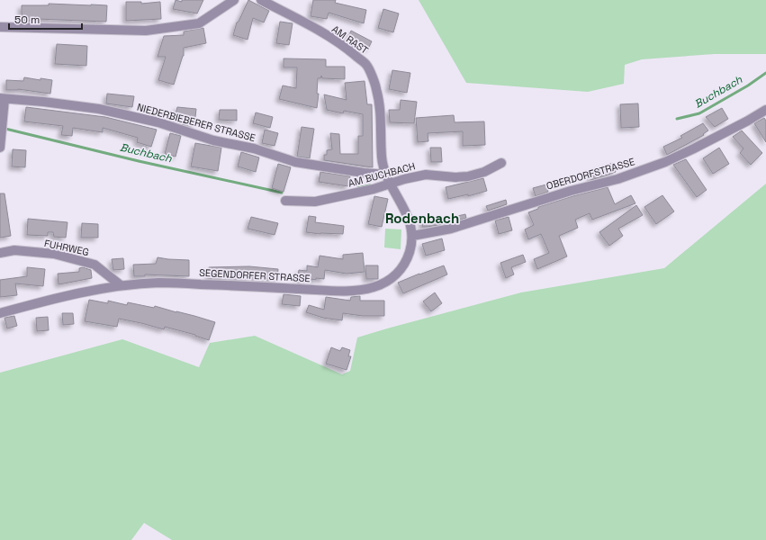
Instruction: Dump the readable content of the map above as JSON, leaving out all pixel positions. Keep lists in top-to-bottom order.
{
  "streets": {
    "street": [
      "AM RAST",
      "NIEDERBIEBERER STRASSE",
      "OBERDORFSTRASSE",
      "AM BUCHBACH",
      "FUHRWEG",
      "SEGENDORFER STRASSE"
    ]
  },
  "crossings": [
    ["AM RAST", "NIEDERBIEBERER STRASSE"],
    ["AM RAST", "SEGENDORFER STRASSE"],
    ["NIEDERBIEBERER STRASSE", "SEGENDORFER STRASSE"],
    ["OBERDORFSTRASSE", "SEGENDORFER STRASSE"],
    ["AM BUCHBACH", "SEGENDORFER STRASSE"],
    ["FUHRWEG", "SEGENDORFER STRASSE"]
  ],
  "districts": ["Rodenbach"],
  "water": ["Buchbach"],
  "scale_bar": "50 m"
}
